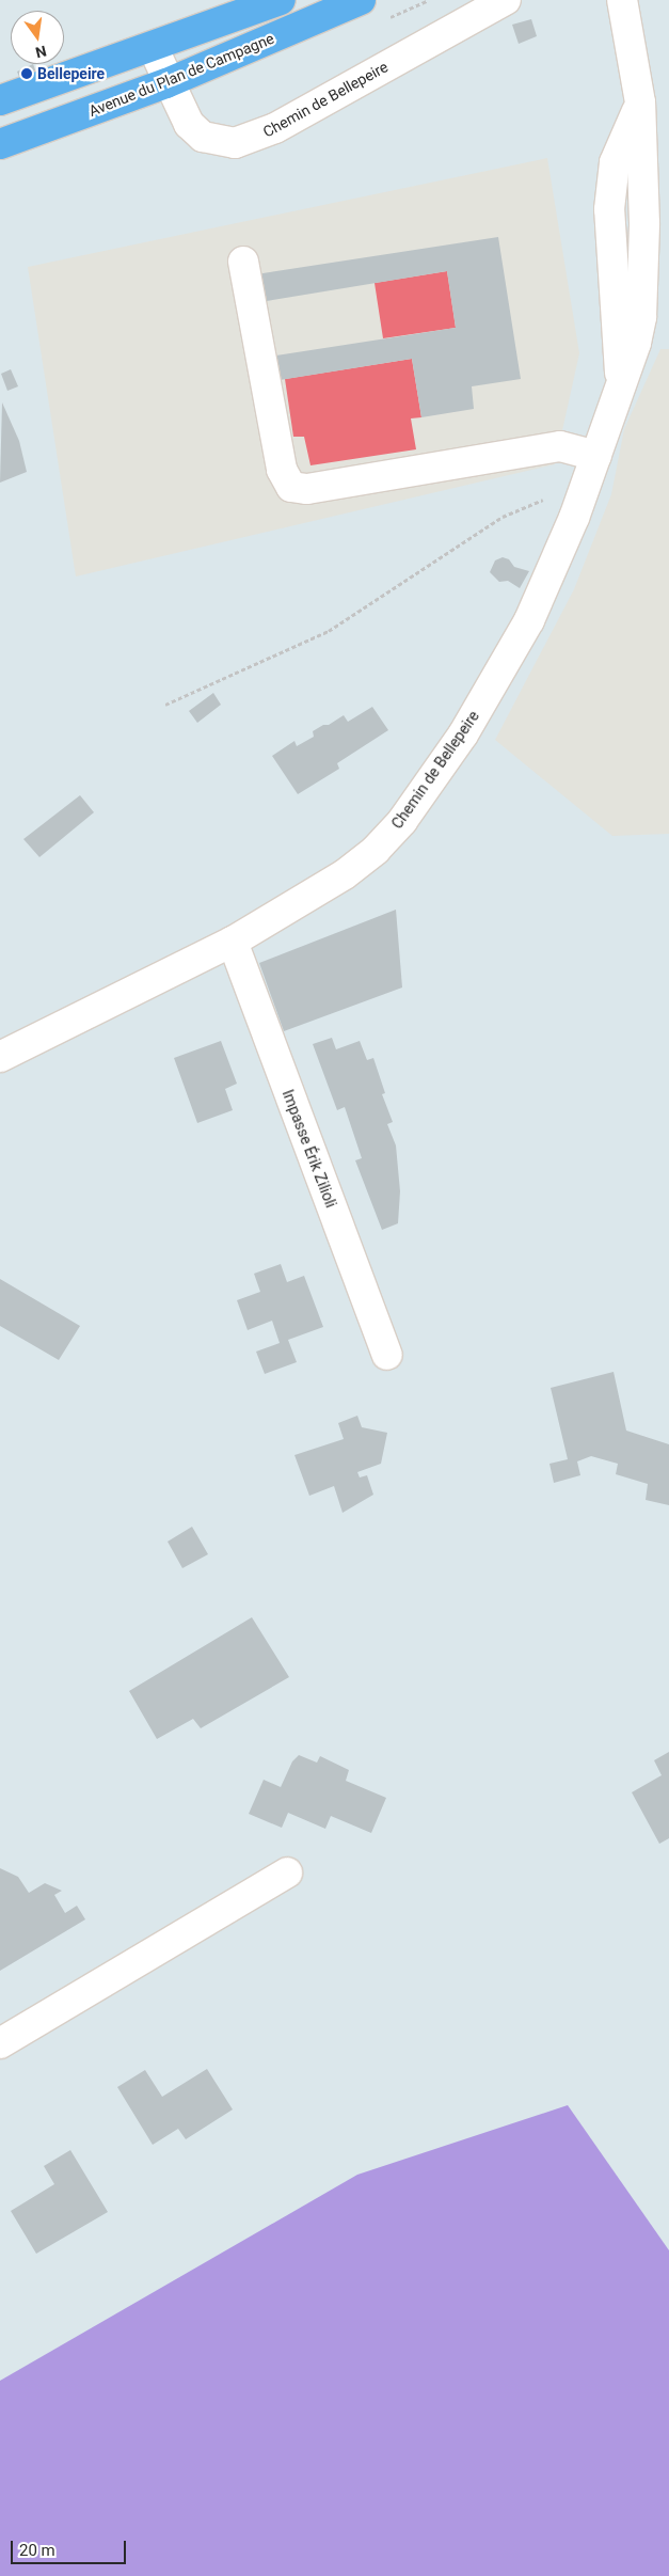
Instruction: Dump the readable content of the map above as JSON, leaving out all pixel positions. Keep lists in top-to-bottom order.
{
  "streets": {
    "main road": ["Avenue du Plan de Campagne"],
    "street": ["Chemin de Bellepeire", "Impasse Érik Zilioli"]
  },
  "crossings": [
    ["Avenue du Plan de Campagne", "Chemin de Bellepeire"],
    ["Chemin de Bellepeire", "Impasse Érik Zilioli"]
  ],
  "places": ["Bellepeire"],
  "scale_bar": "20 m",
  "north": "bottom"
}
